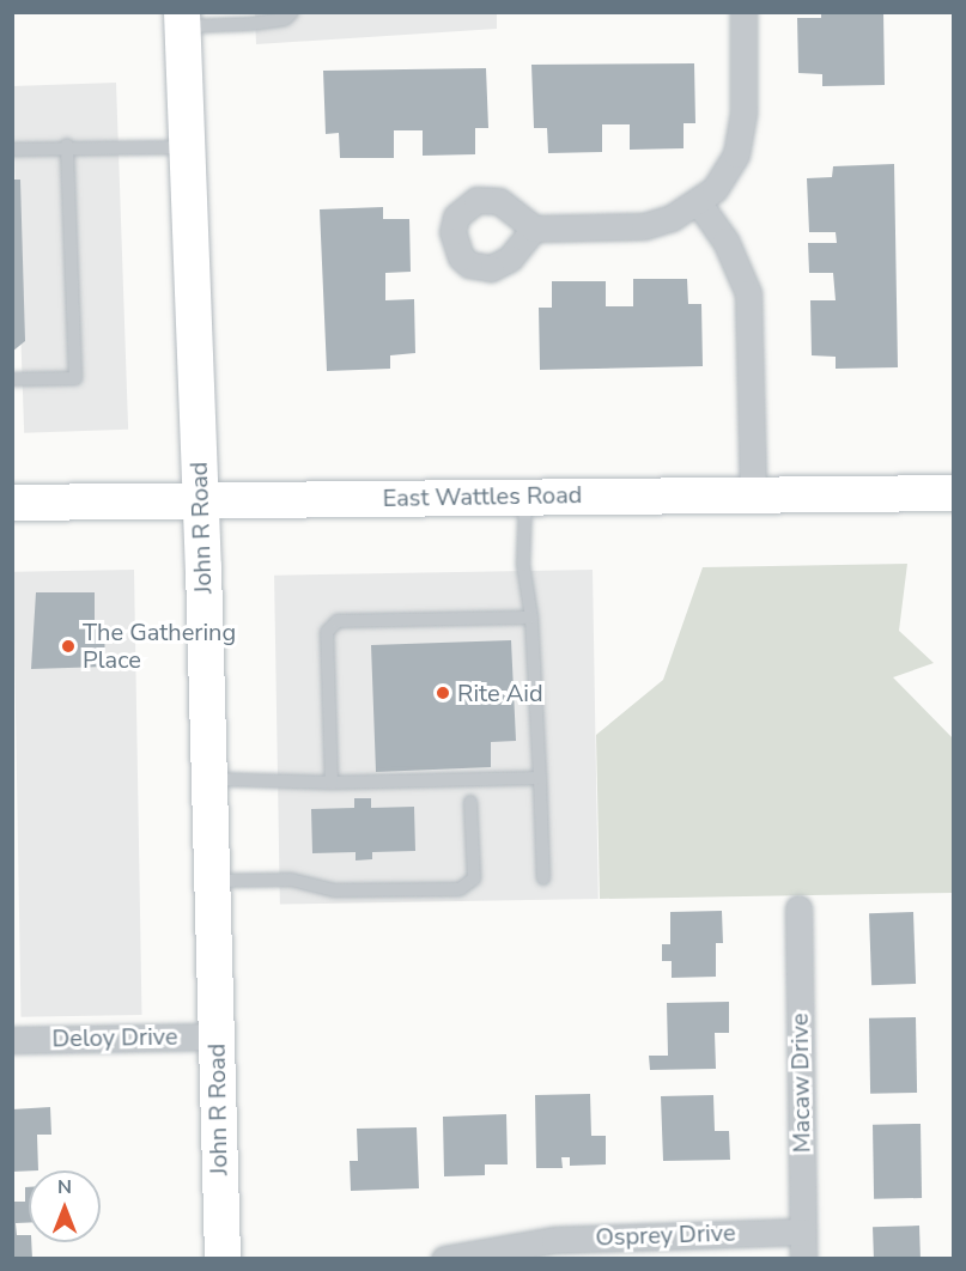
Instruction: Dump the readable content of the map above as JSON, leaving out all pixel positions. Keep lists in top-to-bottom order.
{
  "streets": {
    "main road": ["East Wattles Road", "John R Road"],
    "street": ["Deloy Drive", "Macaw Drive", "Osprey Drive"]
  },
  "crossings": [
    ["East Wattles Road", "John R Road"],
    ["John R Road", "Deloy Drive"],
    ["Macaw Drive", "Osprey Drive"]
  ],
  "places": ["The Gathering Place", "Rite Aid"],
  "north": "top"
}
